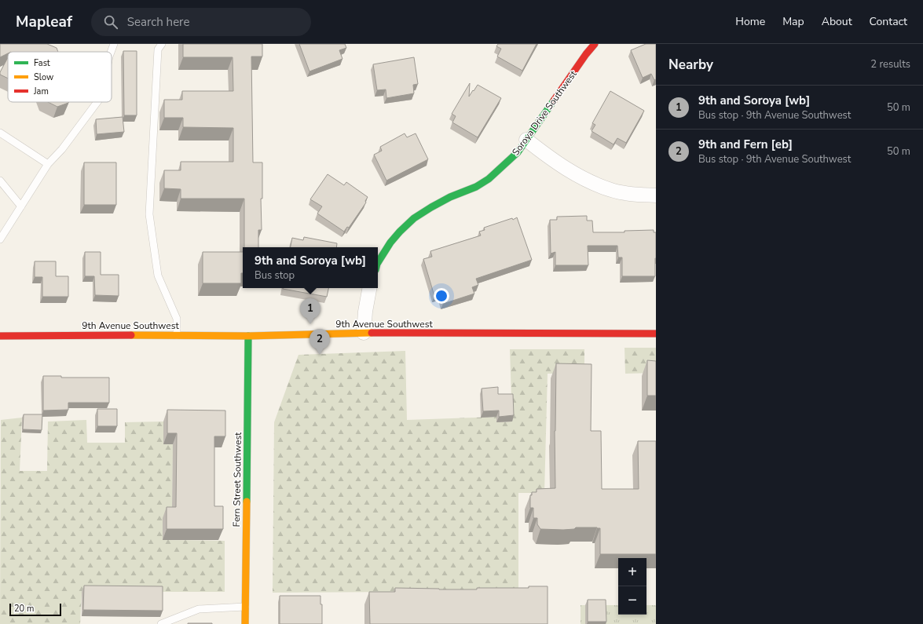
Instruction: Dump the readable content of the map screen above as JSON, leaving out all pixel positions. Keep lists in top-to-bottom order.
{
  "streets": {
    "street": ["Soroya Drive Southwest", "9th Avenue Southwest", "Fern Street Southwest"]
  },
  "crossings": [
    ["9th Avenue Southwest", "Fern Street Southwest"]
  ],
  "legend": ["Fast", "Slow", "Jam"],
  "scale_bar": "20 m",
  "page": {
    "header": "Mapleaf",
    "search": "Search here",
    "nav": [
      "Home",
      "Map",
      "About",
      "Contact"
    ],
    "heading": ["Nearby", "2 results"],
    "list": [
      {
        "mark": "1",
        "name": "9th and Soroya [wb]",
        "note": "Bus stop · 9th Avenue Southwest",
        "value": "50 m"
      },
      {
        "mark": "2",
        "name": "9th and Fern [eb]",
        "note": "Bus stop · 9th Avenue Southwest",
        "value": "50 m"
      }
    ],
    "popup": ["9th and Soroya [wb]", "Bus stop"],
    "pins": ["1", "2"],
    "map_buttons": ["+", "−"],
    "scale": "20 m"
  }
}
